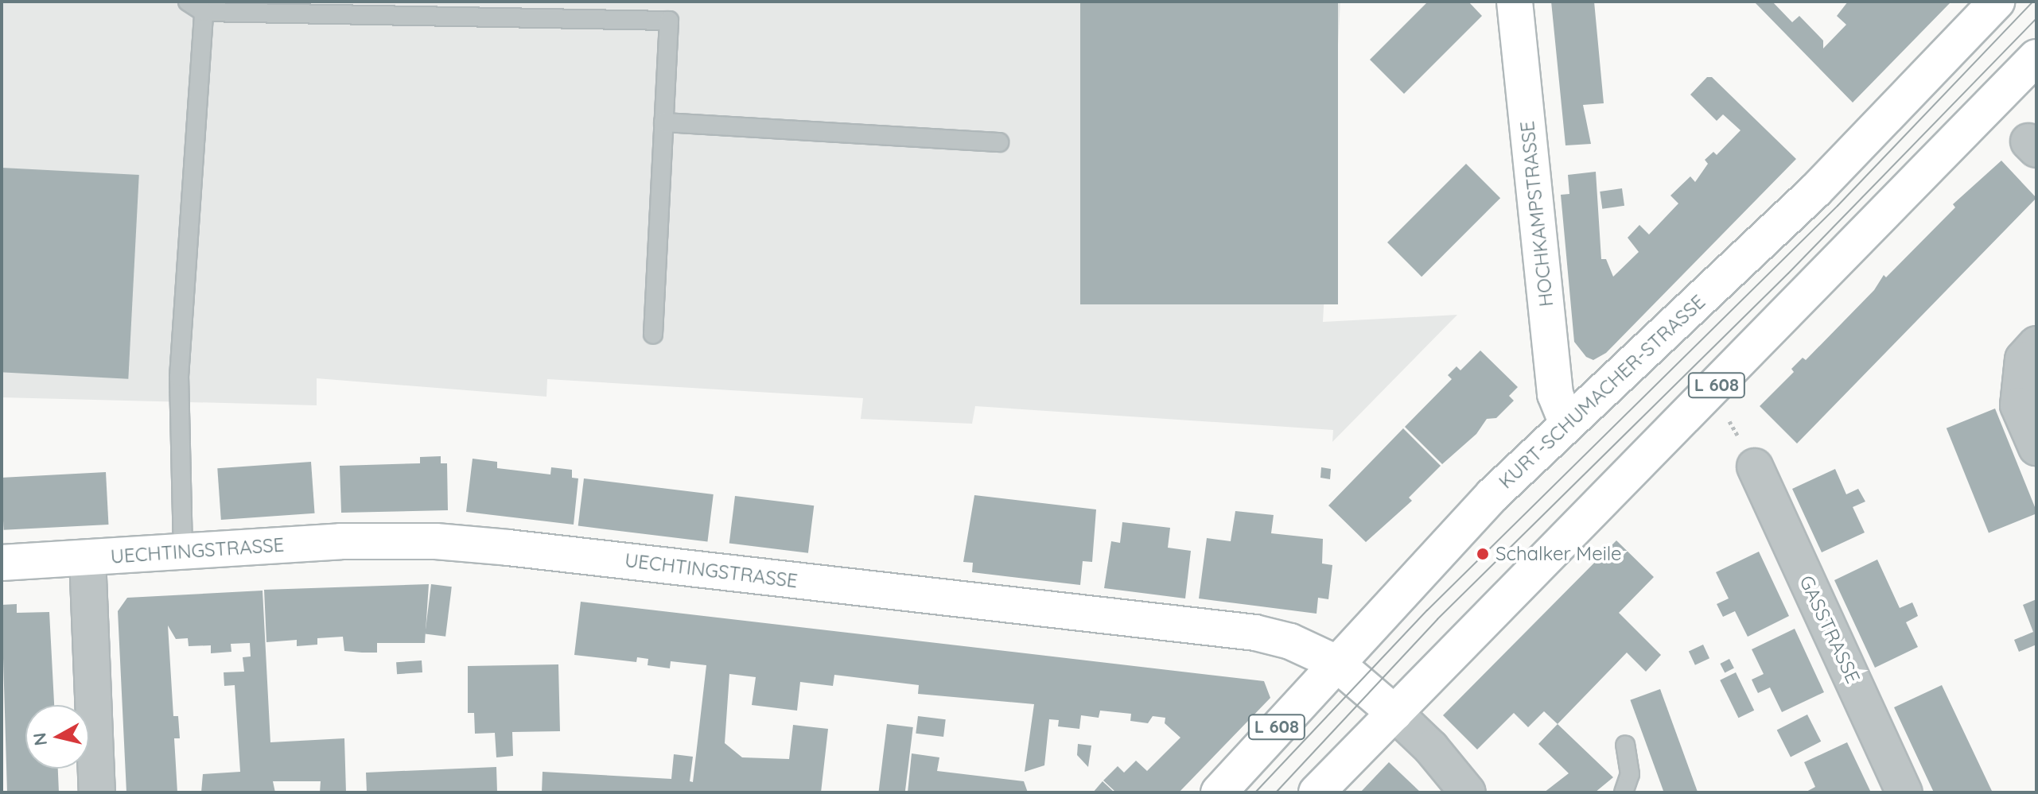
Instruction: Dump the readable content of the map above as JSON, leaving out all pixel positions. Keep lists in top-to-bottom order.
{
  "streets": {
    "main road": [
      "HOCHKAMPSTRASSE",
      "L 608",
      "KURT-SCHUMACHER-STRASSE",
      "UECHTINGSTRASSE"
    ],
    "street": ["GASSTRASSE"]
  },
  "crossings": [
    ["HOCHKAMPSTRASSE", "KURT-SCHUMACHER-STRASSE"],
    ["L 608", "UECHTINGSTRASSE"],
    ["KURT-SCHUMACHER-STRASSE", "UECHTINGSTRASSE"]
  ],
  "places": ["Schalker Meile"],
  "north": "left"
}
